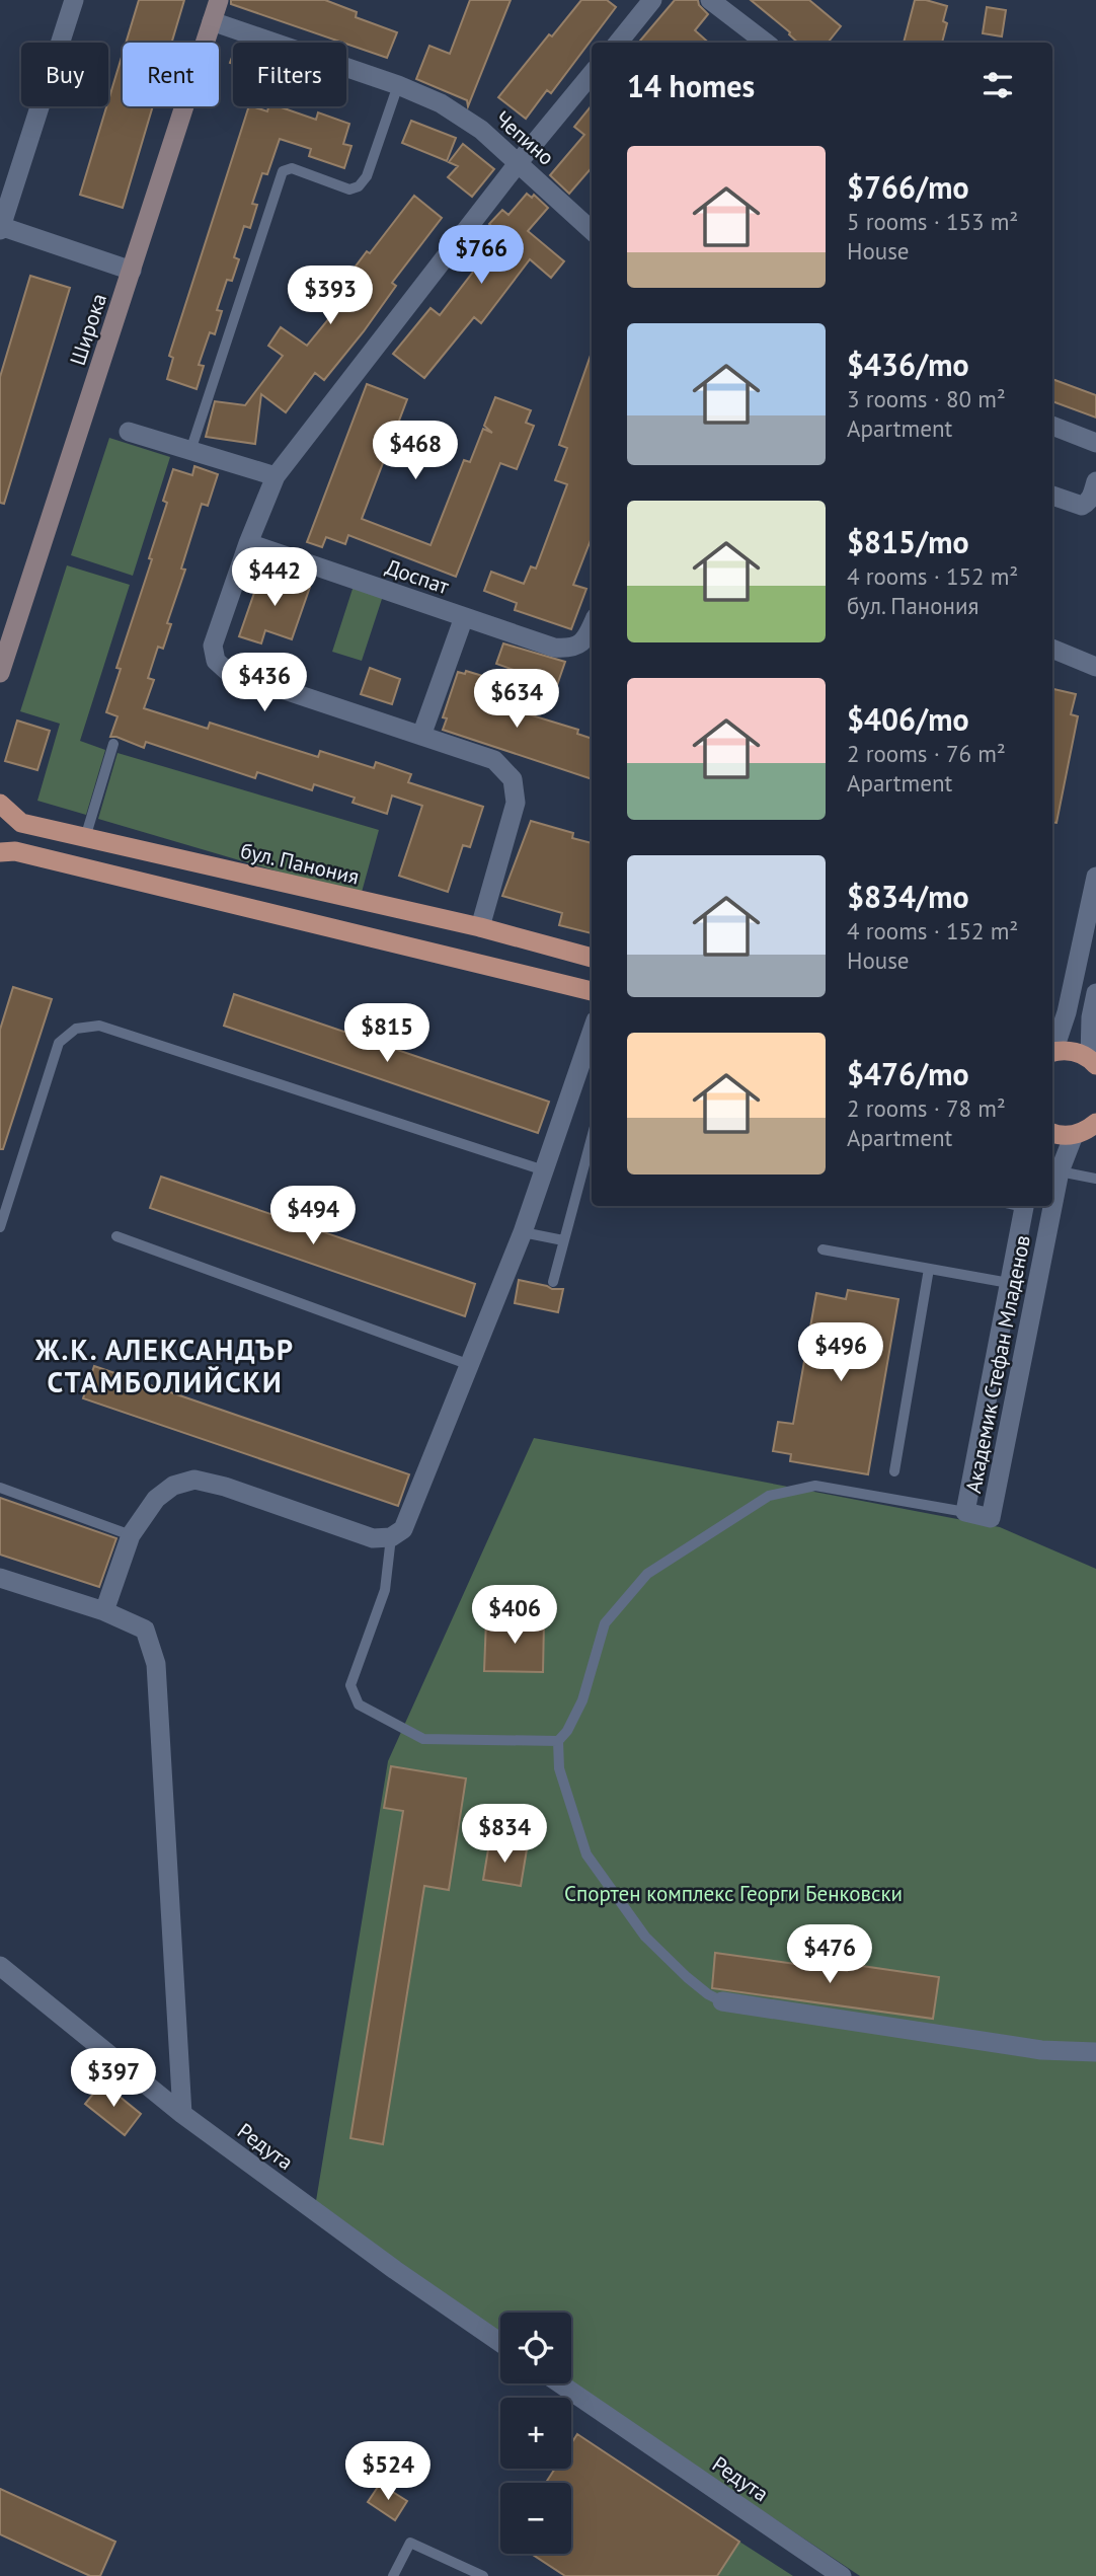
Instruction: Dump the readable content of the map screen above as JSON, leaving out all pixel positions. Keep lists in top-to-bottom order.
{
  "streets": {
    "main road": ["Широка", "бул. Панония"],
    "street": [
      "Чепино",
      "Доспат",
      "Академик Стефан Младенов",
      "Редута"
    ]
  },
  "crossings": [
    ["Чепино", "Широка"]
  ],
  "districts": ["Ж.К. АЛЕКСАНДЪР СТАМБОЛИЙСКИ"],
  "parks": ["Спортен комплекс Георги Бенковски"],
  "page": {
    "chip": ["Buy", "Rent", "Filters"],
    "heading": "14 homes",
    "list": [
      {
        "name": "$766/mo",
        "note": "5 rooms · 153 m² · House"
      },
      {
        "name": "$436/mo",
        "note": "3 rooms · 80 m² · Apartment"
      },
      {
        "name": "$815/mo",
        "note": "4 rooms · 152 m² · бул. Панония"
      },
      {
        "name": "$406/mo",
        "note": "2 rooms · 76 m² · Apartment"
      },
      {
        "name": "$834/mo",
        "note": "4 rooms · 152 m² · House"
      },
      {
        "name": "$476/mo",
        "note": "2 rooms · 78 m² · Apartment"
      }
    ],
    "price": [
      "$766",
      "$393",
      "$468",
      "$442",
      "$436",
      "$634",
      "$815",
      "$494",
      "$496",
      "$406",
      "$834",
      "$476",
      "$397",
      "$524"
    ],
    "map_buttons": ["+", "−"]
  }
}
